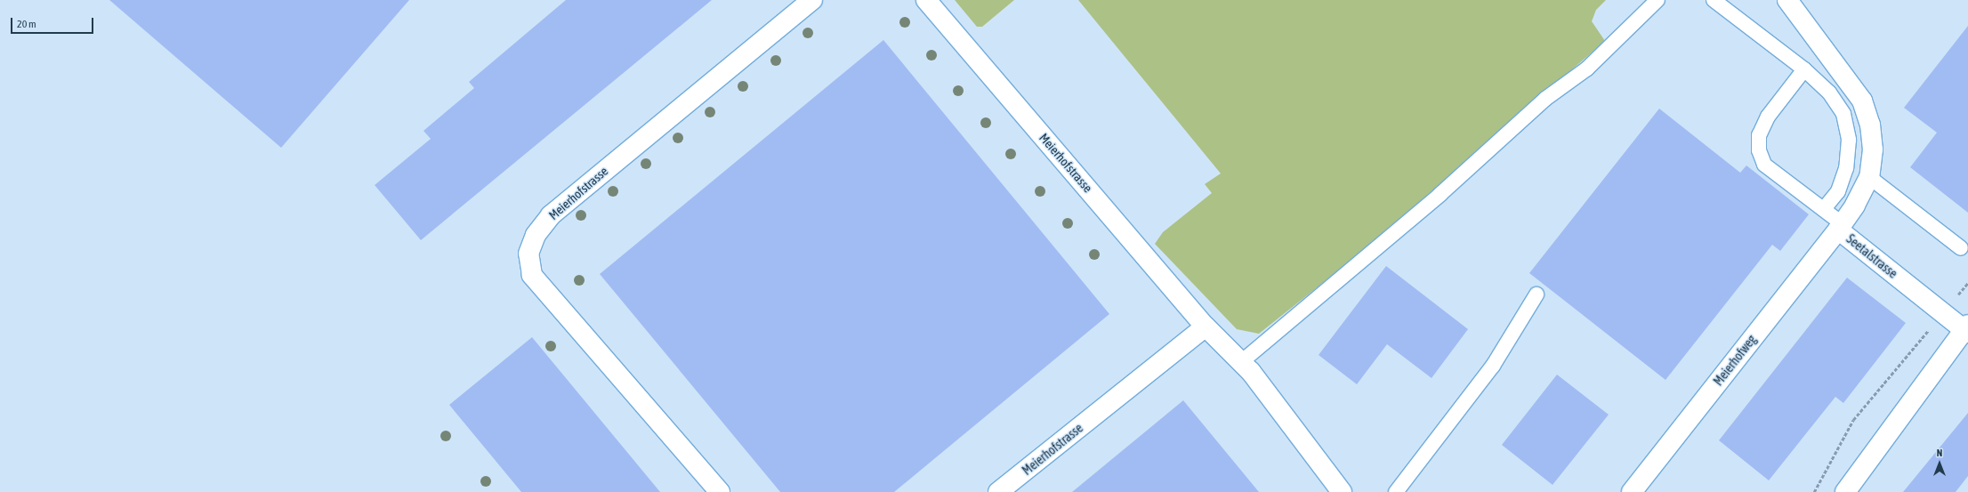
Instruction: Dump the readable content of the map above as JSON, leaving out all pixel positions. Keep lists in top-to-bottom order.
{
  "streets": {
    "street": ["Meierhofstrasse", "Seetalstrasse", "Meierhofweg"]
  },
  "crossings": [
    ["Seetalstrasse", "Meierhofweg"]
  ],
  "scale_bar": "20 m",
  "north": "top"
}
